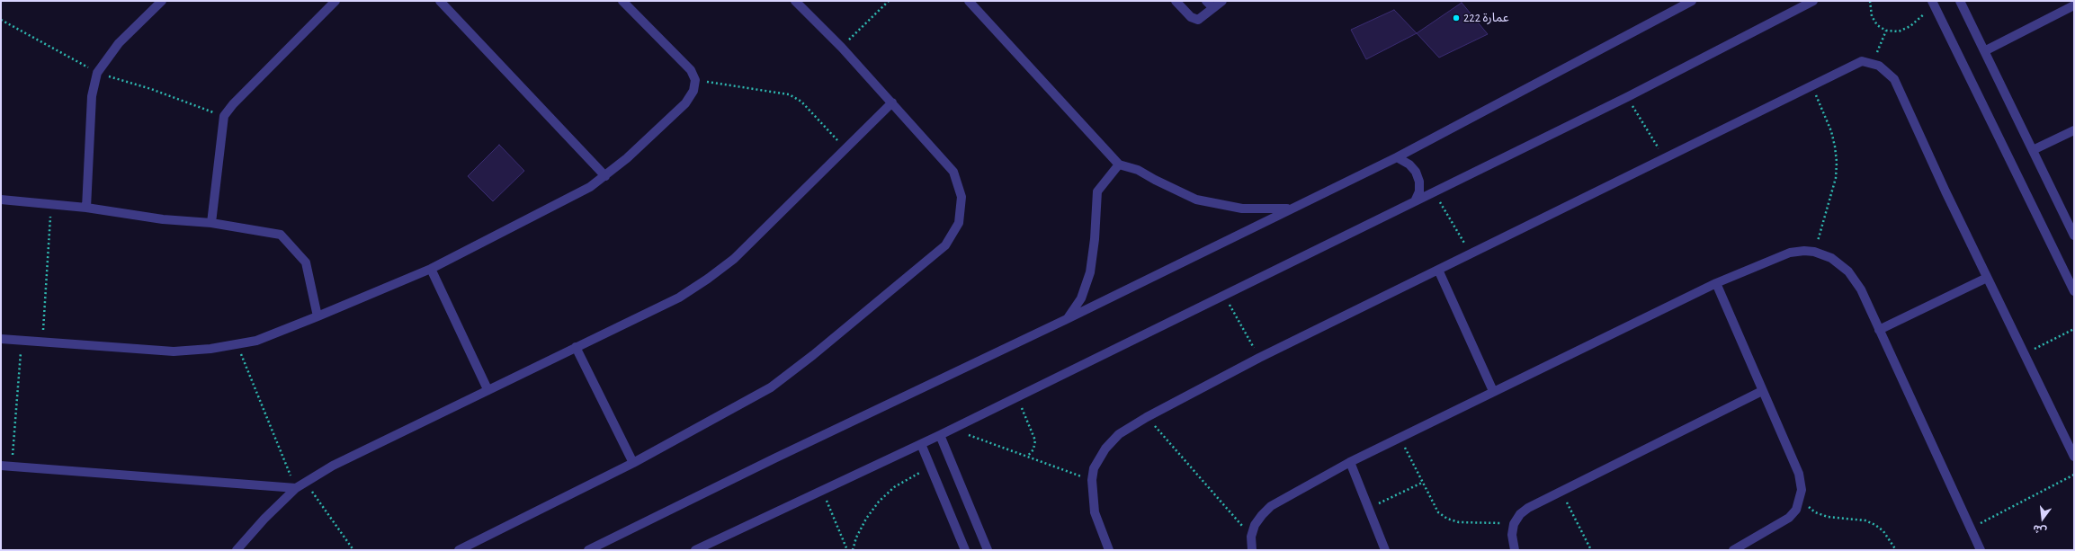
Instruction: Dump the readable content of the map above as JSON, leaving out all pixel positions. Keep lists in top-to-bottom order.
{
  "places": ["عمارة 222"],
  "north": "bottom"
}
